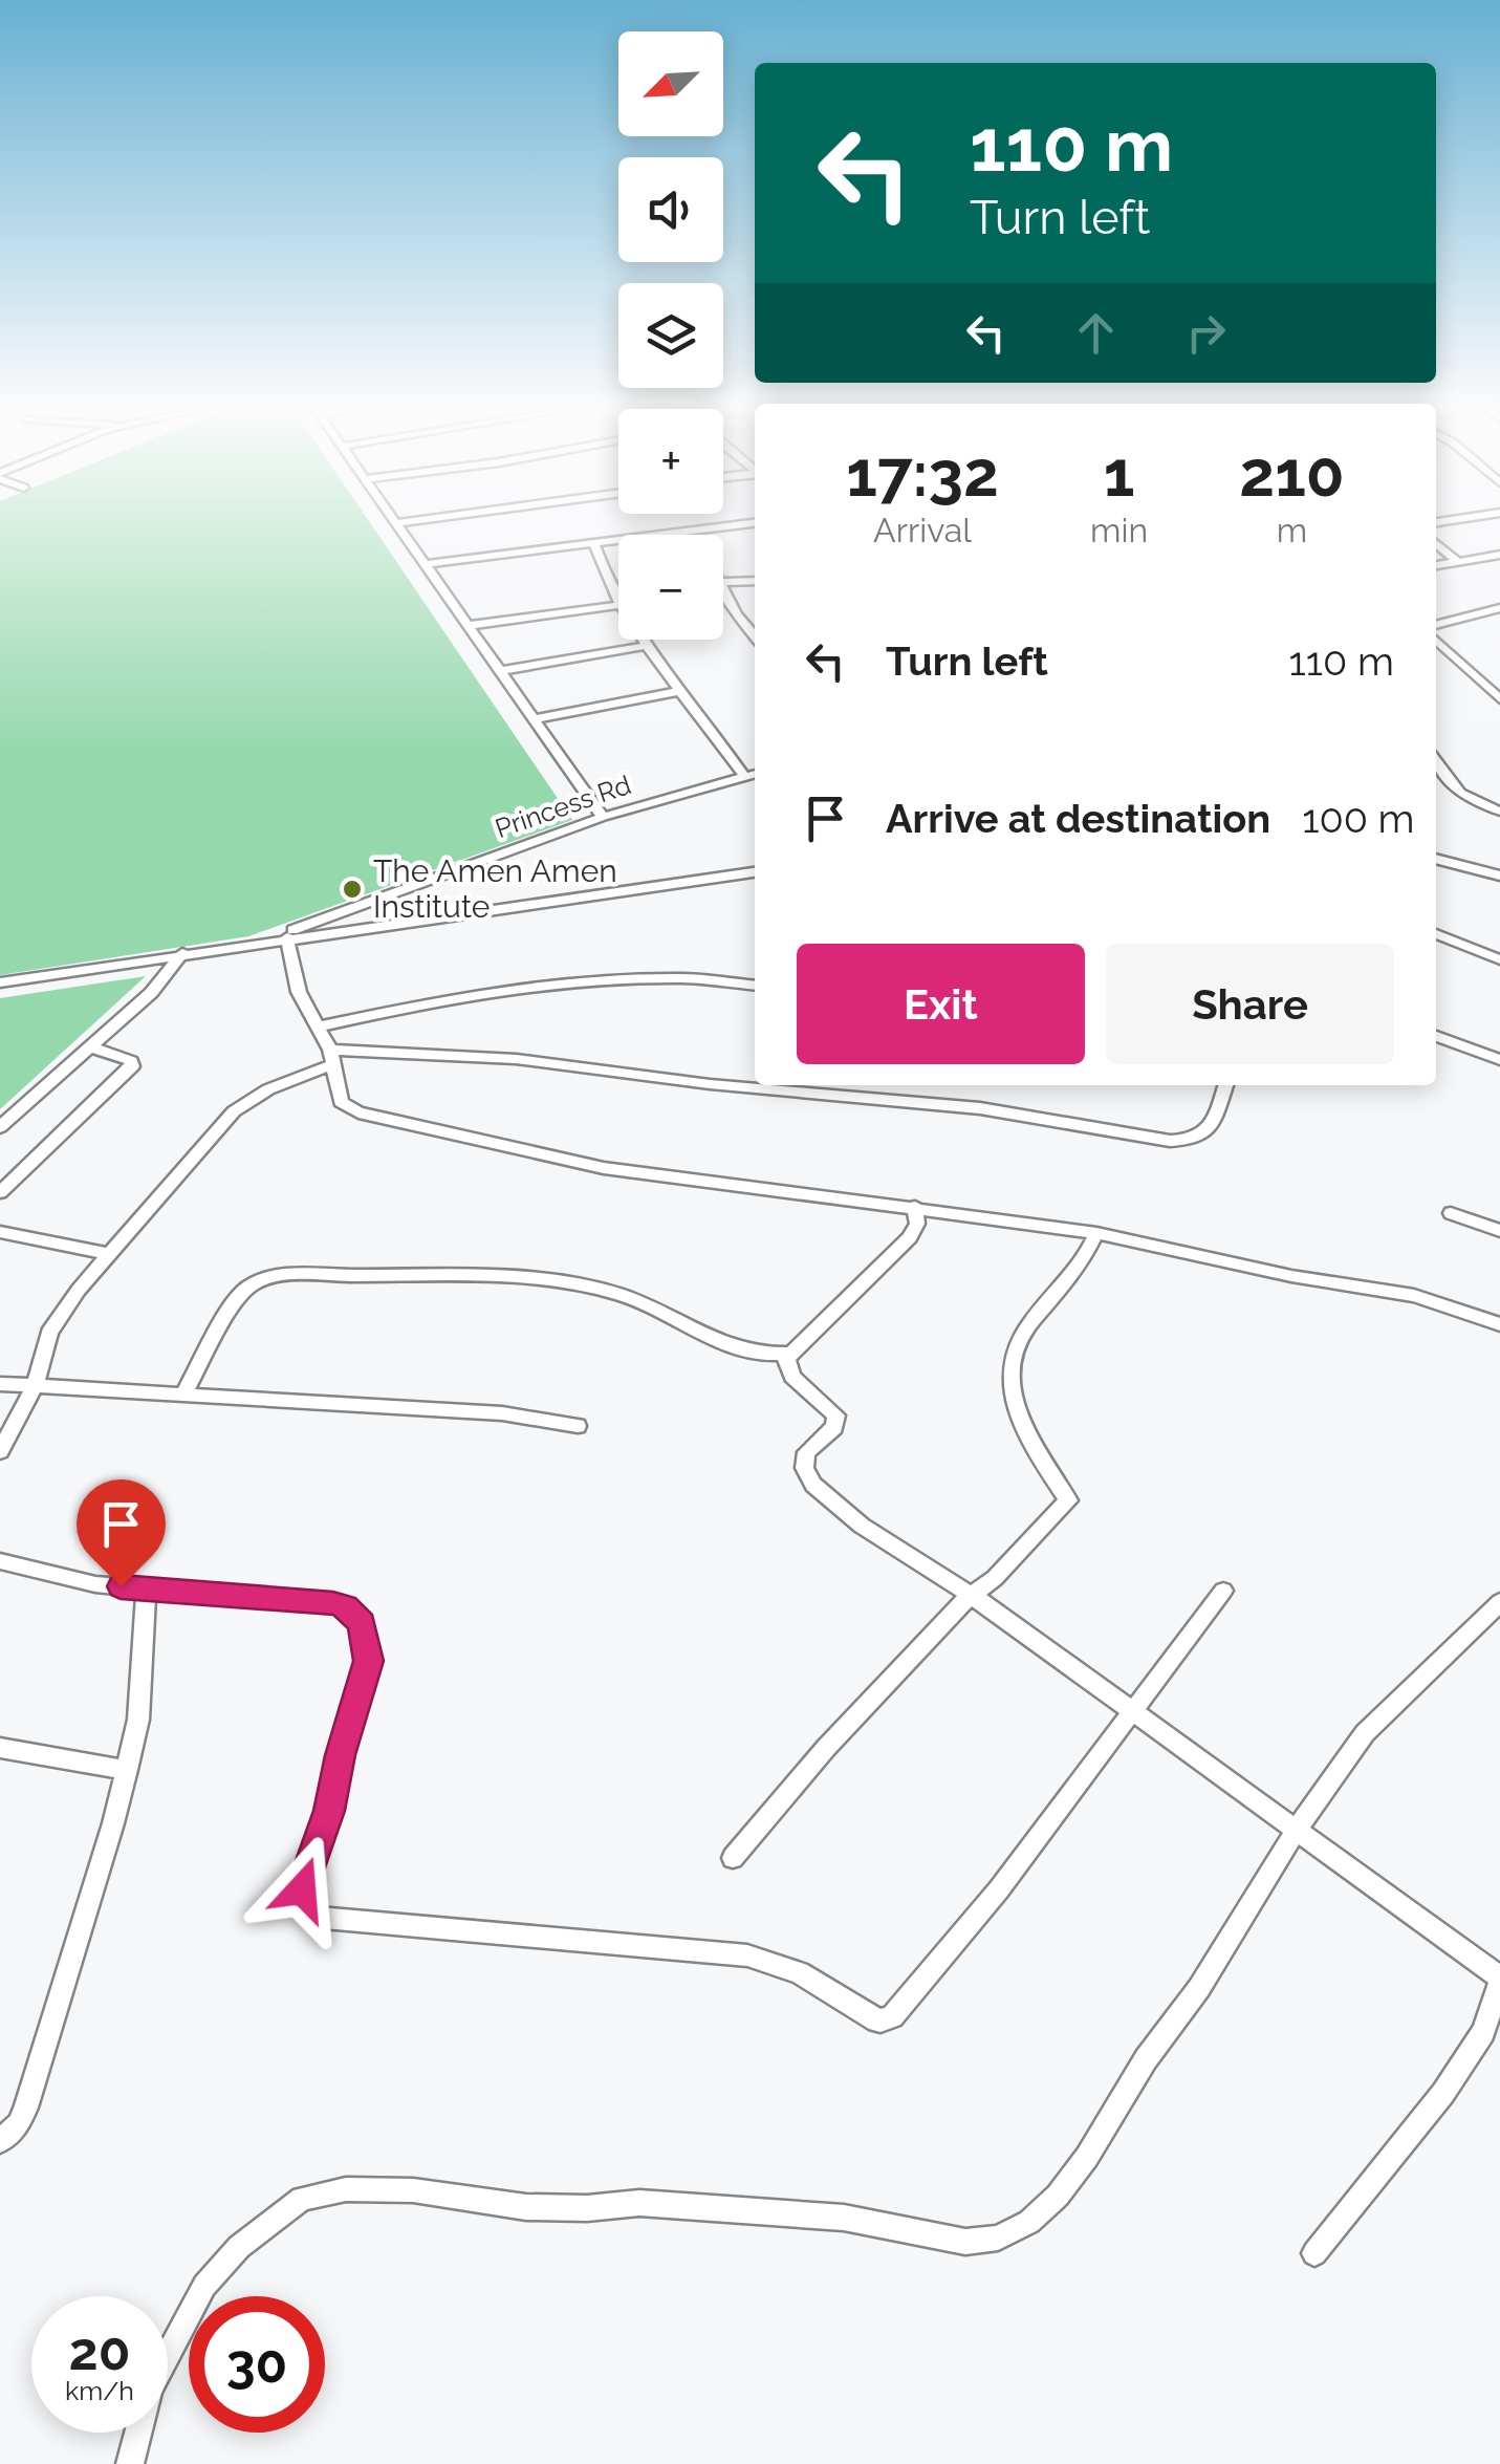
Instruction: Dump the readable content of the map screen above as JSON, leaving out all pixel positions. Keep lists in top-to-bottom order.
{
  "streets": {
    "street": ["Princess Rd"]
  },
  "places": ["The Amen Amen Institute"],
  "north": "bottom left",
  "page": {
    "map_buttons": ["+", "−"],
    "turn": ["110 m", "Turn left"],
    "eta": [
      "17:32",
      "Arrival",
      "1",
      "min",
      "210",
      "m"
    ],
    "list": [
      {
        "name": "Turn left",
        "value": "110 m"
      },
      {
        "name": "Arrive at destination",
        "value": "100 m"
      }
    ],
    "buttons": ["Exit", "Share"],
    "speed": "20 km/h",
    "limit": "30"
  }
}
